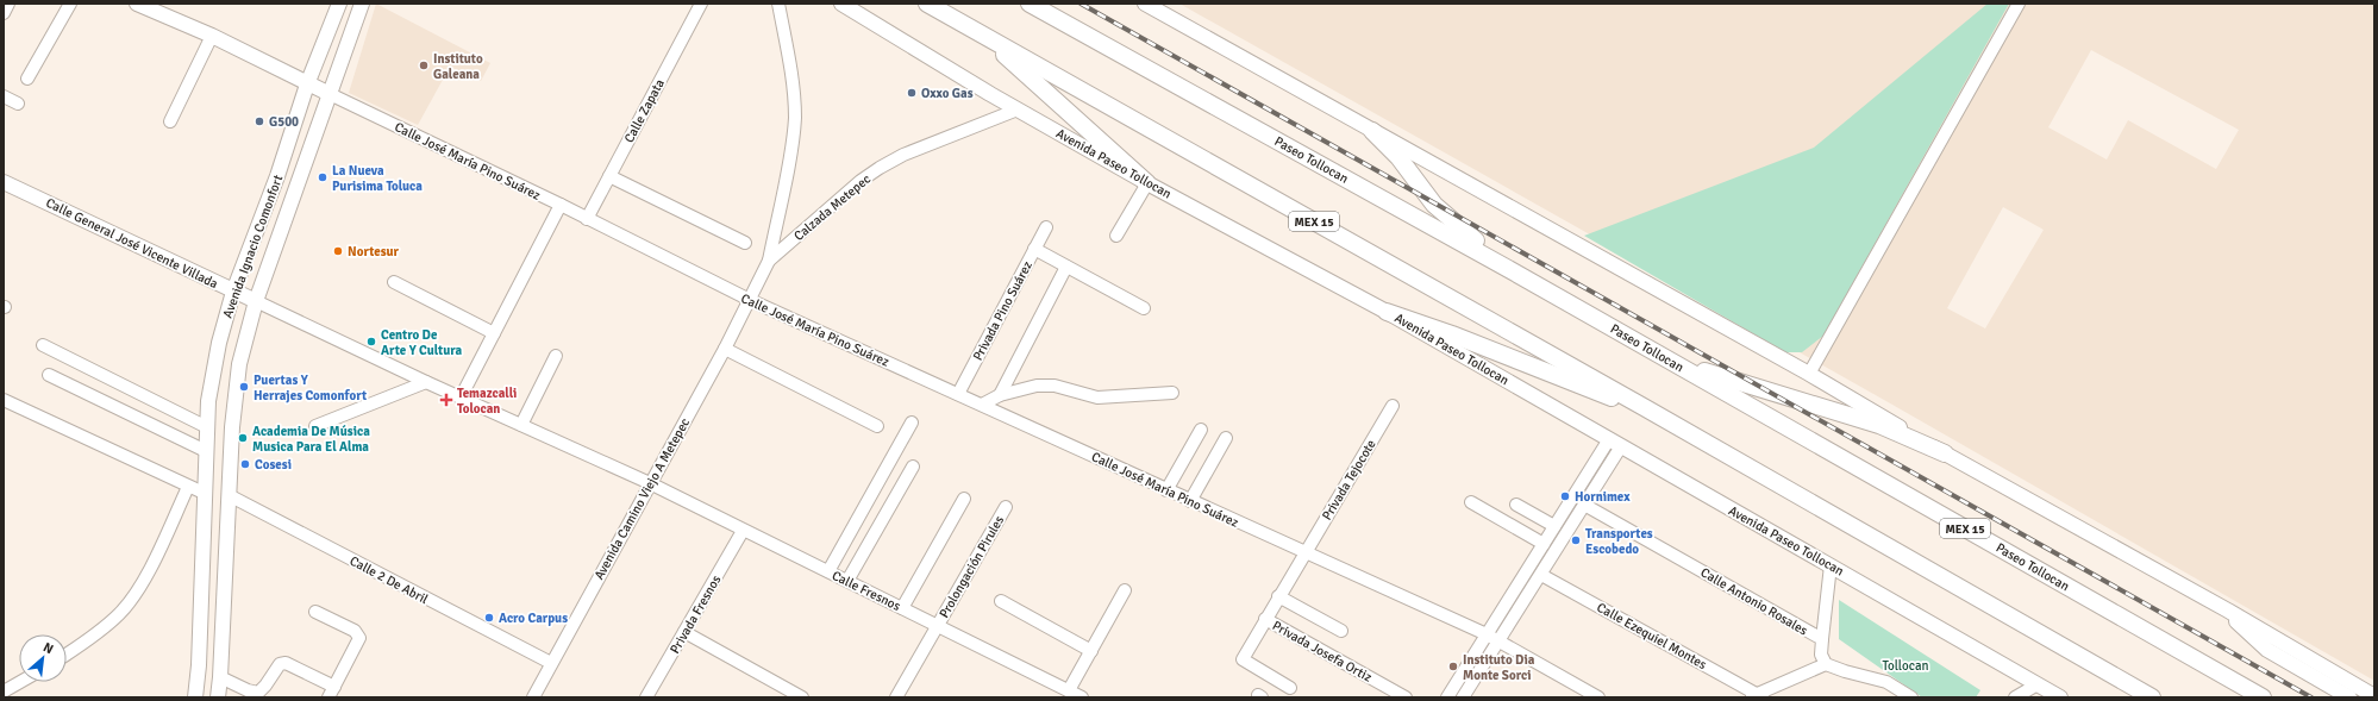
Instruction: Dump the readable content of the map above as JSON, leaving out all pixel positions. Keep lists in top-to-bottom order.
{
  "streets": {
    "highway": ["Paseo Tollocan", "MEX 15"],
    "main road": [
      "Calle José María Pino Suárez",
      "Avenida Paseo Tollocan",
      "Calle General José Vicente Villada",
      "Avenida Ignacio Comonfort"
    ],
    "street": [
      "Calle Zapata",
      "Calzada Metepec",
      "Privada Pino Suárez",
      "Privada Tejocote",
      "Avenida Camino Viejo A Metepec",
      "Prolongación Pirules",
      "Calle 2 De Abril",
      "Calle Fresnos",
      "Calle Antonio Rosales",
      "Privada Fresnos",
      "Calle Ezequiel Montes",
      "Privada Josefa Ortiz"
    ]
  },
  "crossings": [
    ["Calle Zapata", "Calle José María Pino Suárez"],
    ["Calle José María Pino Suárez", "Calzada Metepec"],
    ["Calle José María Pino Suárez", "Avenida Ignacio Comonfort"],
    ["Calle José María Pino Suárez", "Privada Pino Suárez"],
    ["Calle José María Pino Suárez", "Privada Tejocote"],
    ["Calle José María Pino Suárez", "Avenida Camino Viejo A Metepec"],
    ["Avenida Paseo Tollocan", "Calzada Metepec"],
    ["Calzada Metepec", "Avenida Camino Viejo A Metepec"],
    ["Calle General José Vicente Villada", "Avenida Ignacio Comonfort"],
    ["Calle General José Vicente Villada", "Avenida Camino Viejo A Metepec"],
    ["Calle General José Vicente Villada", "Calle Fresnos"],
    ["Avenida Ignacio Comonfort", "Calle 2 De Abril"],
    ["Privada Tejocote", "Privada Josefa Ortiz"],
    ["Avenida Camino Viejo A Metepec", "Calle 2 De Abril"],
    ["Avenida Camino Viejo A Metepec", "Calle Fresnos"],
    ["Prolongación Pirules", "Calle Fresnos"],
    ["Calle Fresnos", "Privada Fresnos"]
  ],
  "parks": ["Tollocan"],
  "places": {
    "other": [
      "Instituto Galeana",
      "Oxxo Gas",
      "G500",
      "La Nueva Purisima Toluca",
      "Nortesur",
      "Centro De Arte Y Cultura",
      "Puertas Y Herrajes Comonfort",
      "Academia De Música Musica Para El Alma",
      "Cosesi",
      "Hornimex",
      "Transportes Escobedo",
      "Acro Carpus",
      "Instituto Dia Monte Sorci"
    ],
    "health": ["Temazcalli Tolocan"]
  },
  "north": "top right"
}
